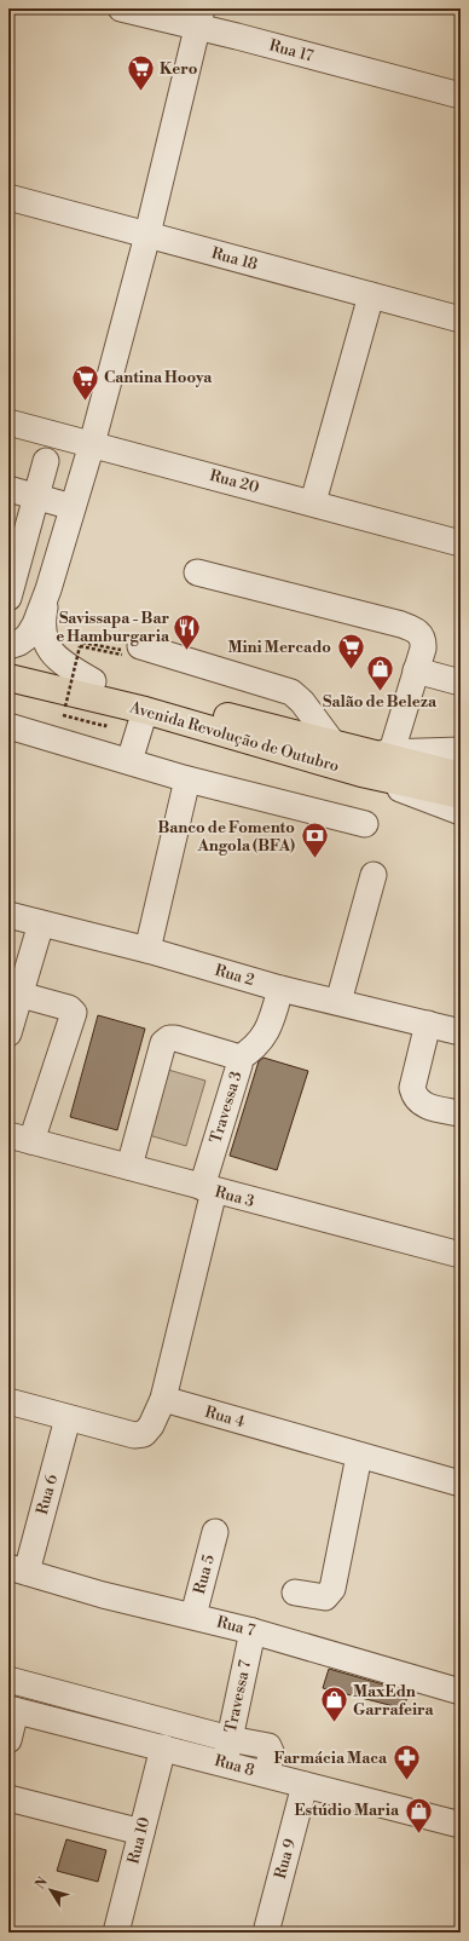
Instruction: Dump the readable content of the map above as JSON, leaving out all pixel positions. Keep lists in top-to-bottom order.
{
  "streets": {
    "main road": ["Avenida Revolução de Outubro"],
    "street": [
      "Rua 17",
      "Rua 18",
      "Rua 20",
      "Rua 2",
      "Travessa 3",
      "Rua 3",
      "Rua 4",
      "Rua 6",
      "Rua 5",
      "Rua 7",
      "Travessa 7",
      "Rua 8",
      "Rua 10",
      "Rua 9"
    ]
  },
  "crossings": [
    ["Travessa 3", "Rua 3"],
    ["Travessa 3", "Rua 4"],
    ["Rua 6", "Rua 7"],
    ["Rua 5", "Rua 7"],
    ["Rua 7", "Travessa 7"],
    ["Travessa 7", "Rua 8"],
    ["Rua 8", "Rua 10"],
    ["Rua 8", "Rua 9"]
  ],
  "places": {
    "supermarket": ["Kero", "Cantina Hooya", "Mini Mercado"],
    "restaurant": ["Savissapa - Bar e Hamburgaria"],
    "shop": ["Salão de Beleza", "MaxEdn Garrafeira", "Estúdio Maria"],
    "bank": ["Banco de Fomento Angola (BFA)"],
    "pharmacy": ["Farmácia Maca"]
  },
  "north": "top left"
}
